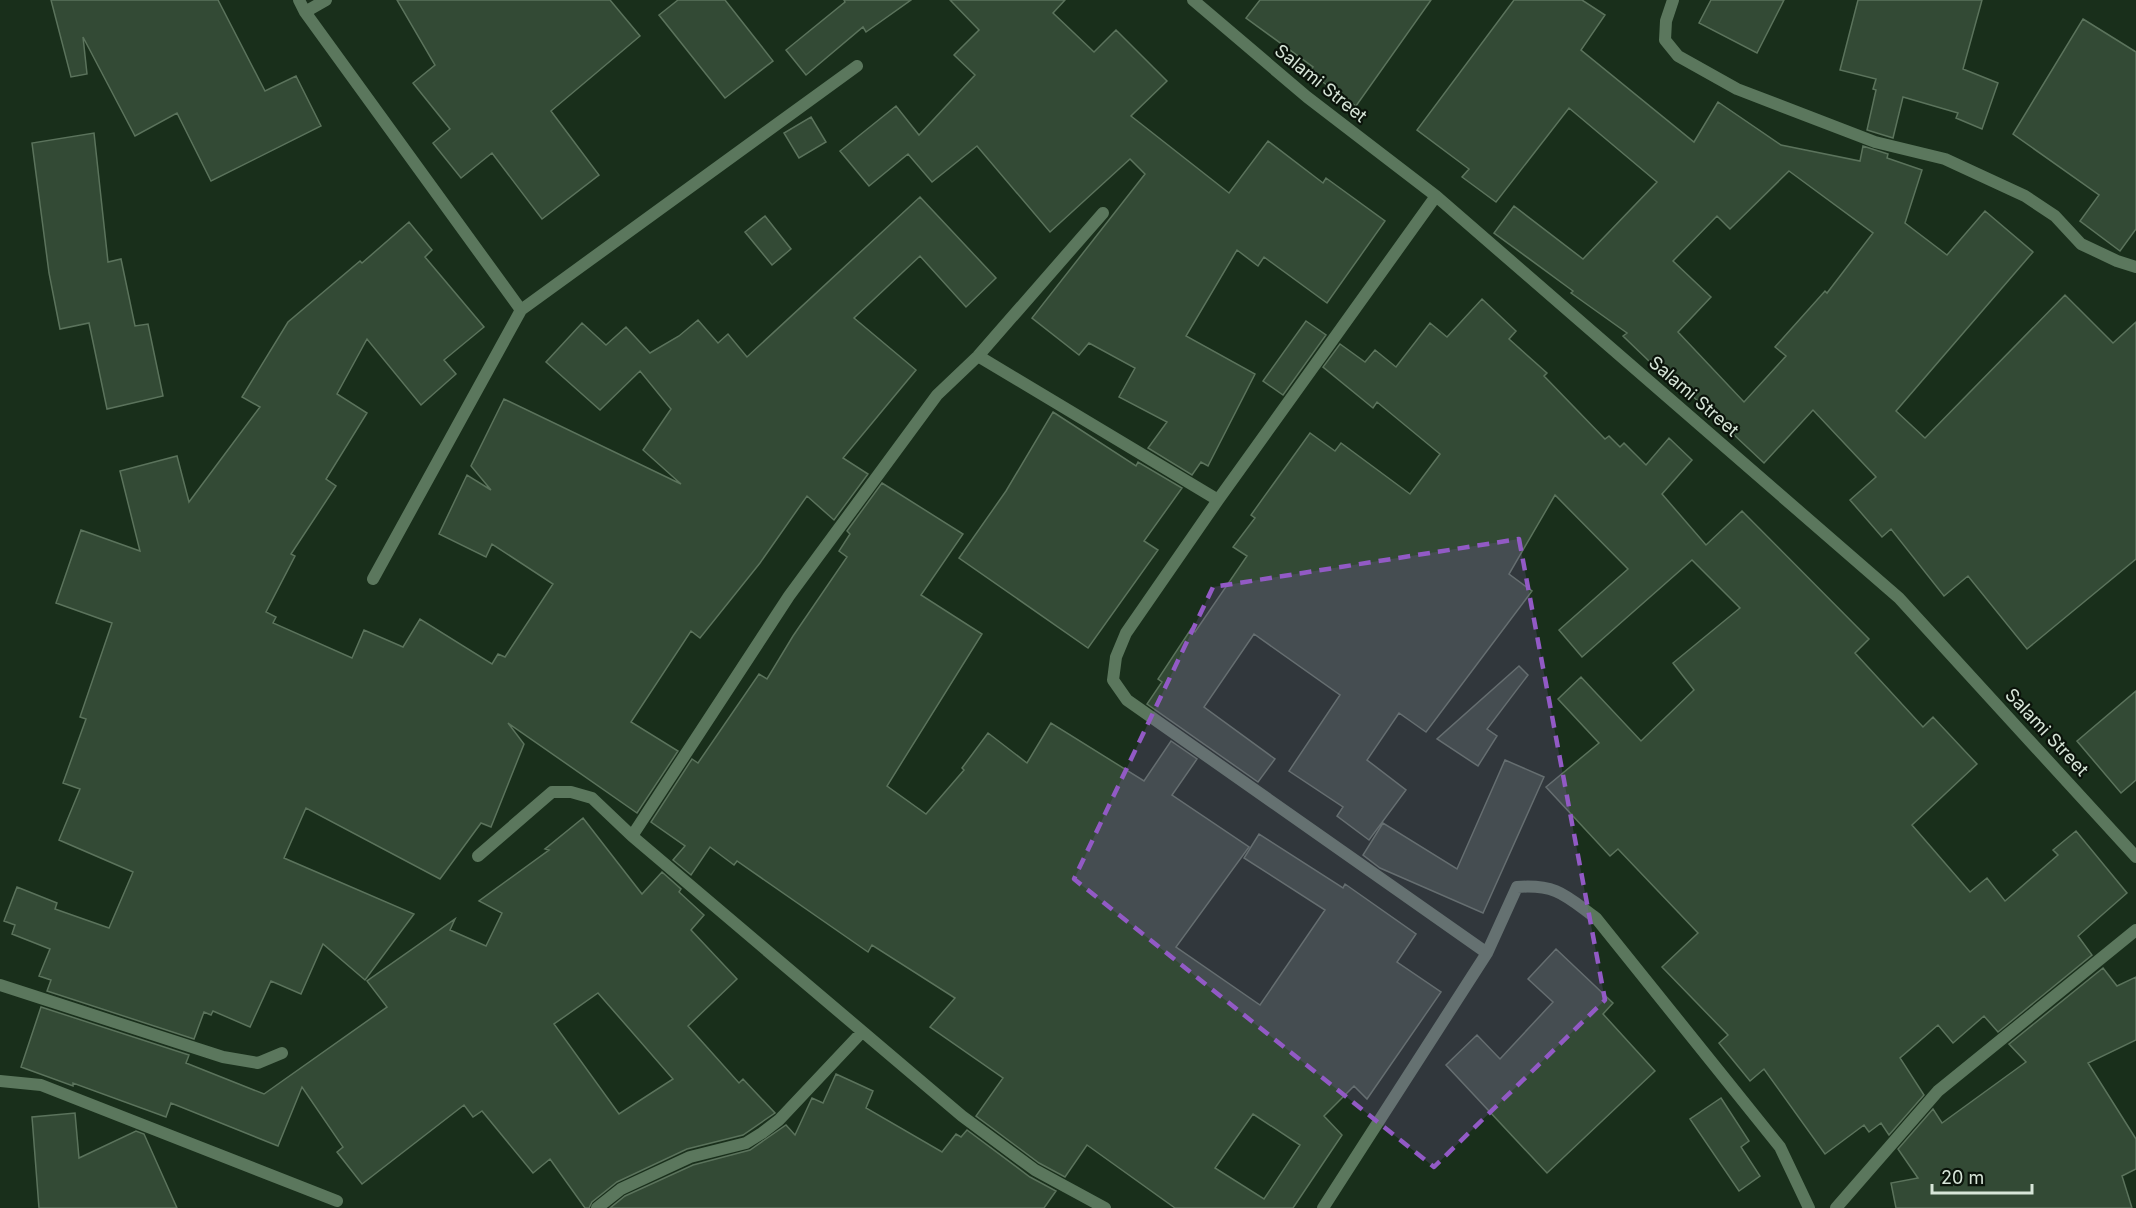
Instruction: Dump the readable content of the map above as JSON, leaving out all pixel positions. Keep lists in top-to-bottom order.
{
  "streets": {
    "street": ["Salami Street"]
  },
  "scale_bar": "20 m"
}
